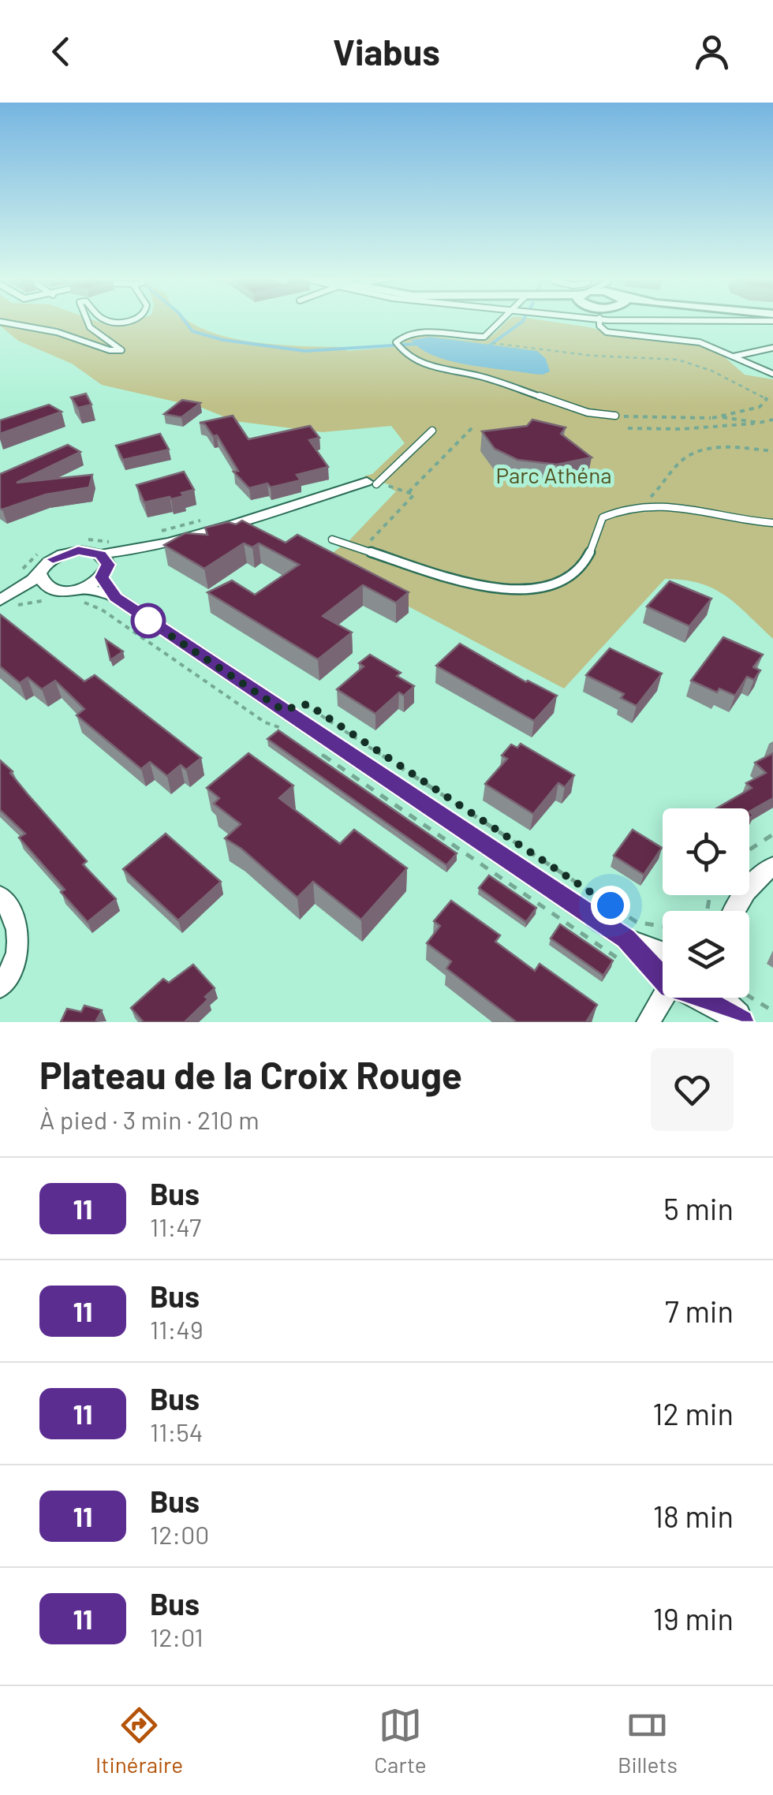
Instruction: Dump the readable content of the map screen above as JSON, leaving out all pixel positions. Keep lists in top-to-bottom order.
{
  "parks": ["Parc Athéna"],
  "lines": ["bus line 11"],
  "page": {
    "header": "Viabus",
    "heading": ["Plateau de la Croix Rouge", "À pied · 3 min · 210 m"],
    "list": [
      {
        "mark": "11",
        "name": "Bus",
        "note": "11:47",
        "value": "5 min"
      },
      {
        "mark": "11",
        "name": "Bus",
        "note": "11:49",
        "value": "7 min"
      },
      {
        "mark": "11",
        "name": "Bus",
        "note": "11:54",
        "value": "12 min"
      },
      {
        "mark": "11",
        "name": "Bus",
        "note": "12:00",
        "value": "18 min"
      },
      {
        "mark": "11",
        "name": "Bus",
        "note": "12:01",
        "value": "19 min"
      }
    ],
    "tabs": ["Itinéraire", "Carte", "Billets"]
  }
}
